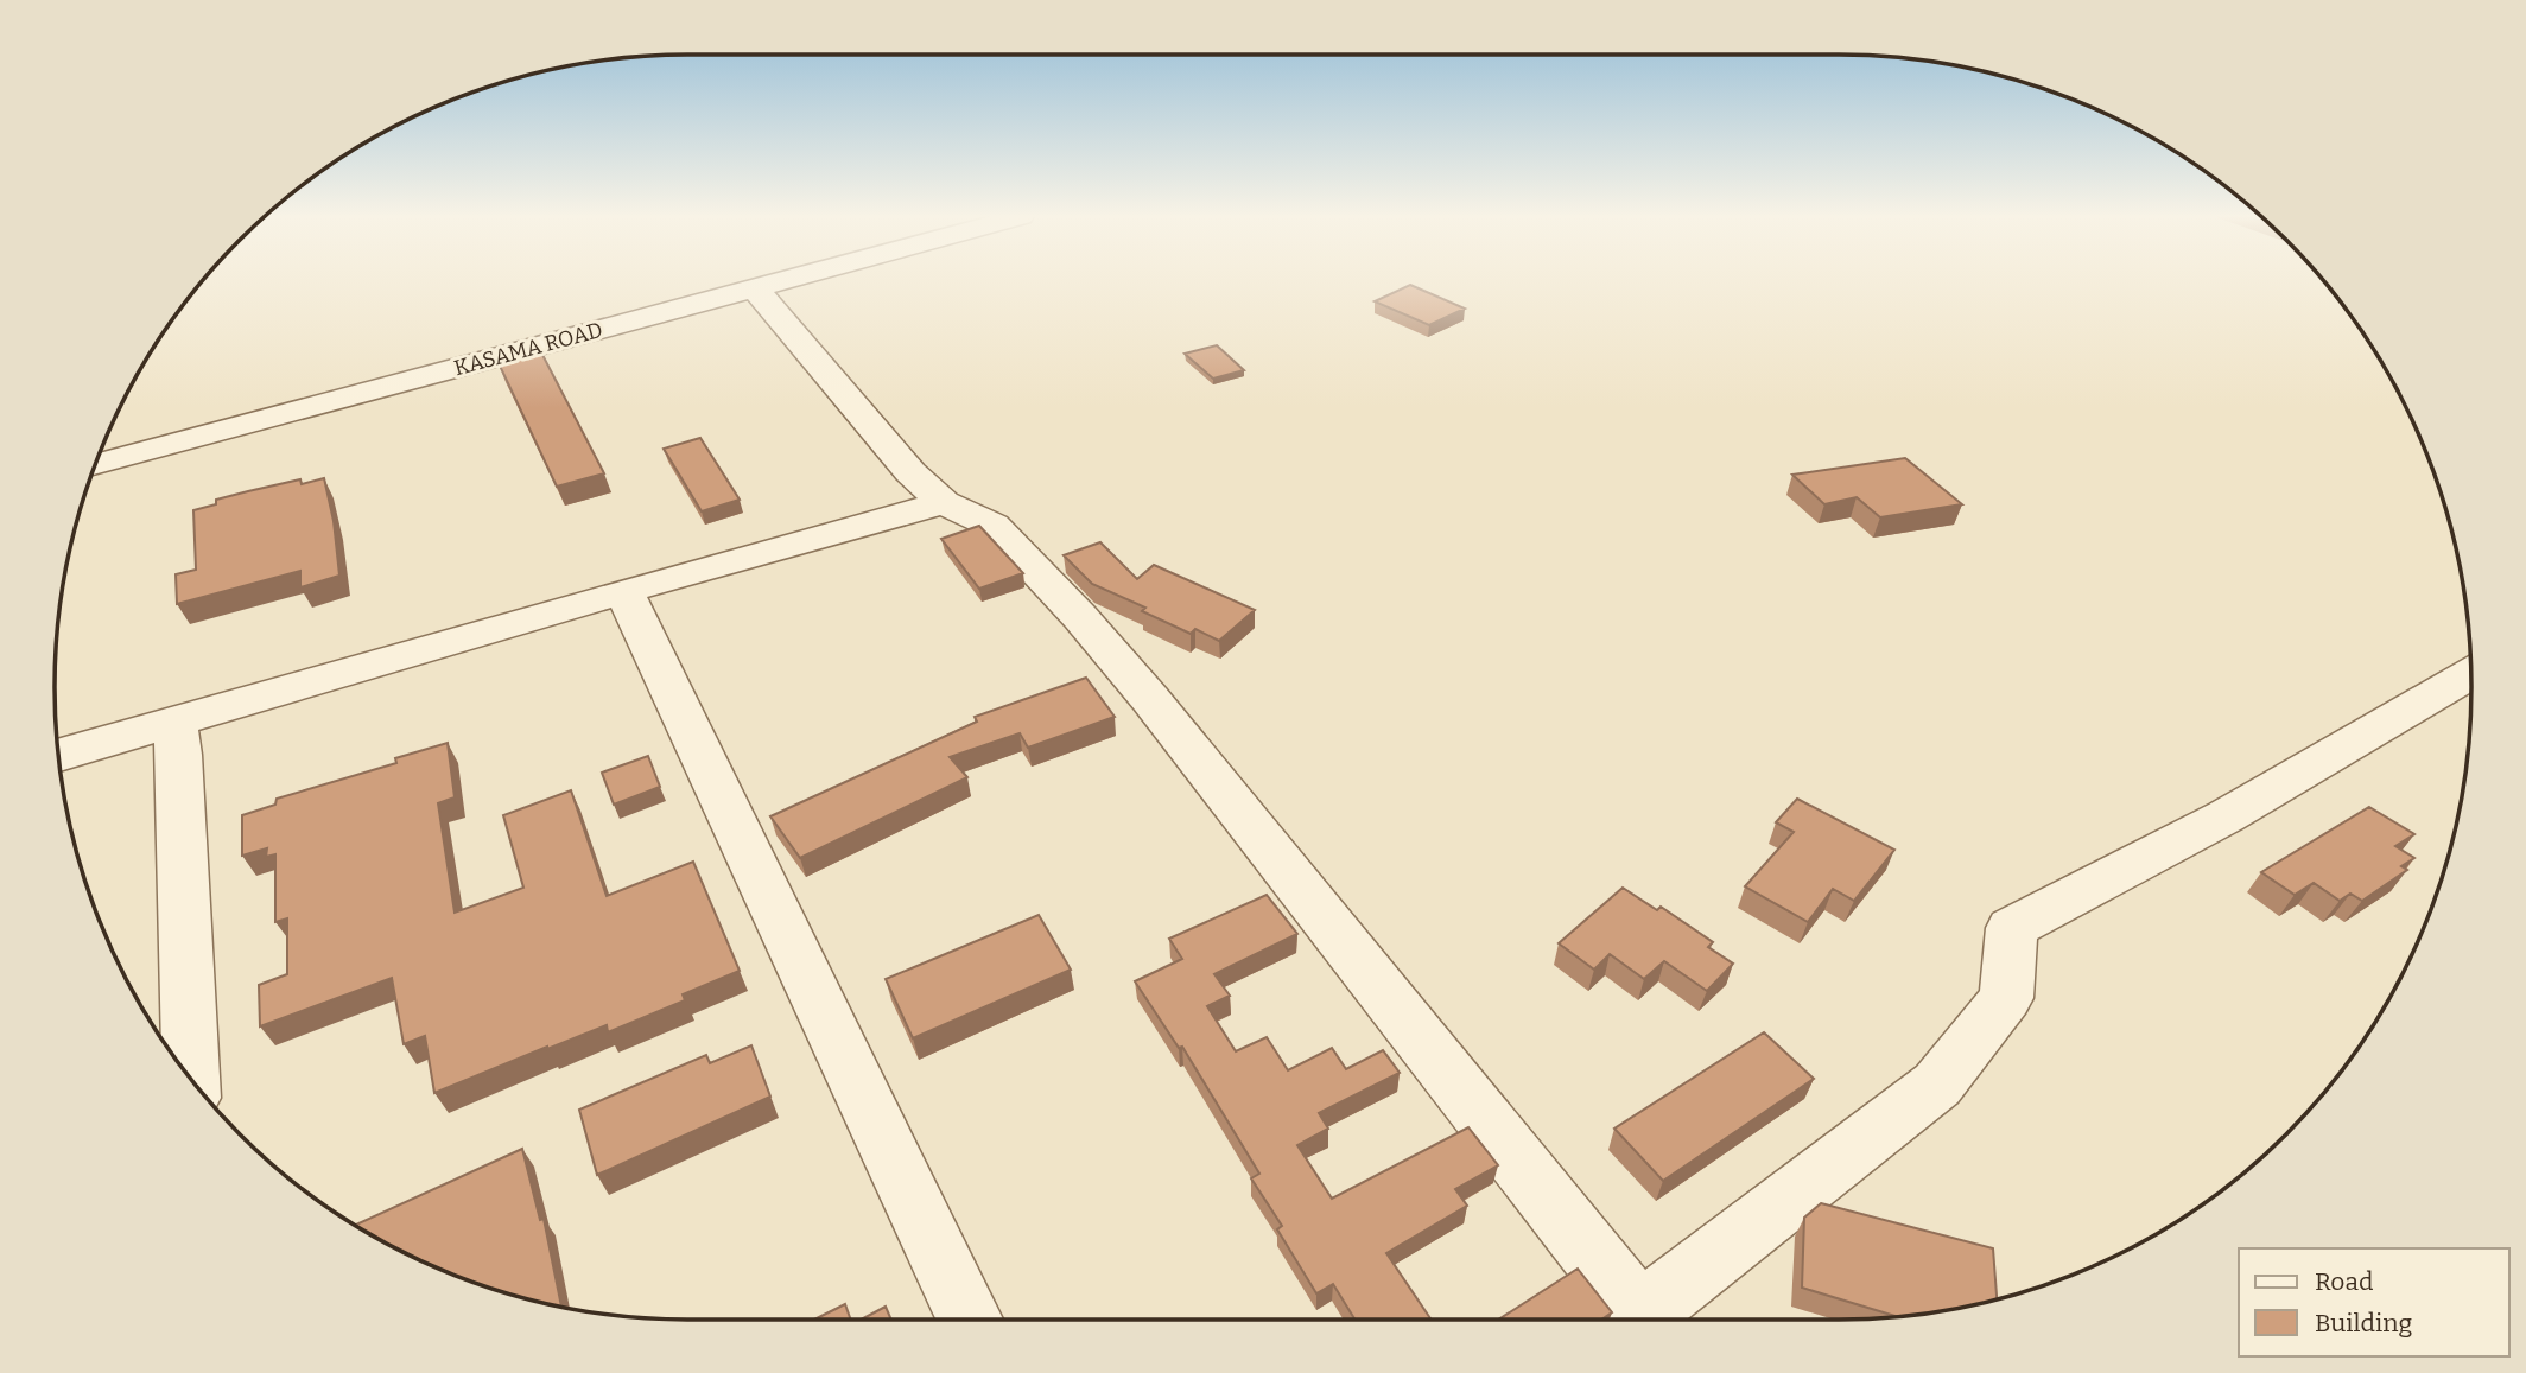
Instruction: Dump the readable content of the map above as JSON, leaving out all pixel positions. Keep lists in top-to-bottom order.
{
  "streets": {
    "street": ["KASAMA ROAD"]
  },
  "legend": ["Road", "Building"]
}
